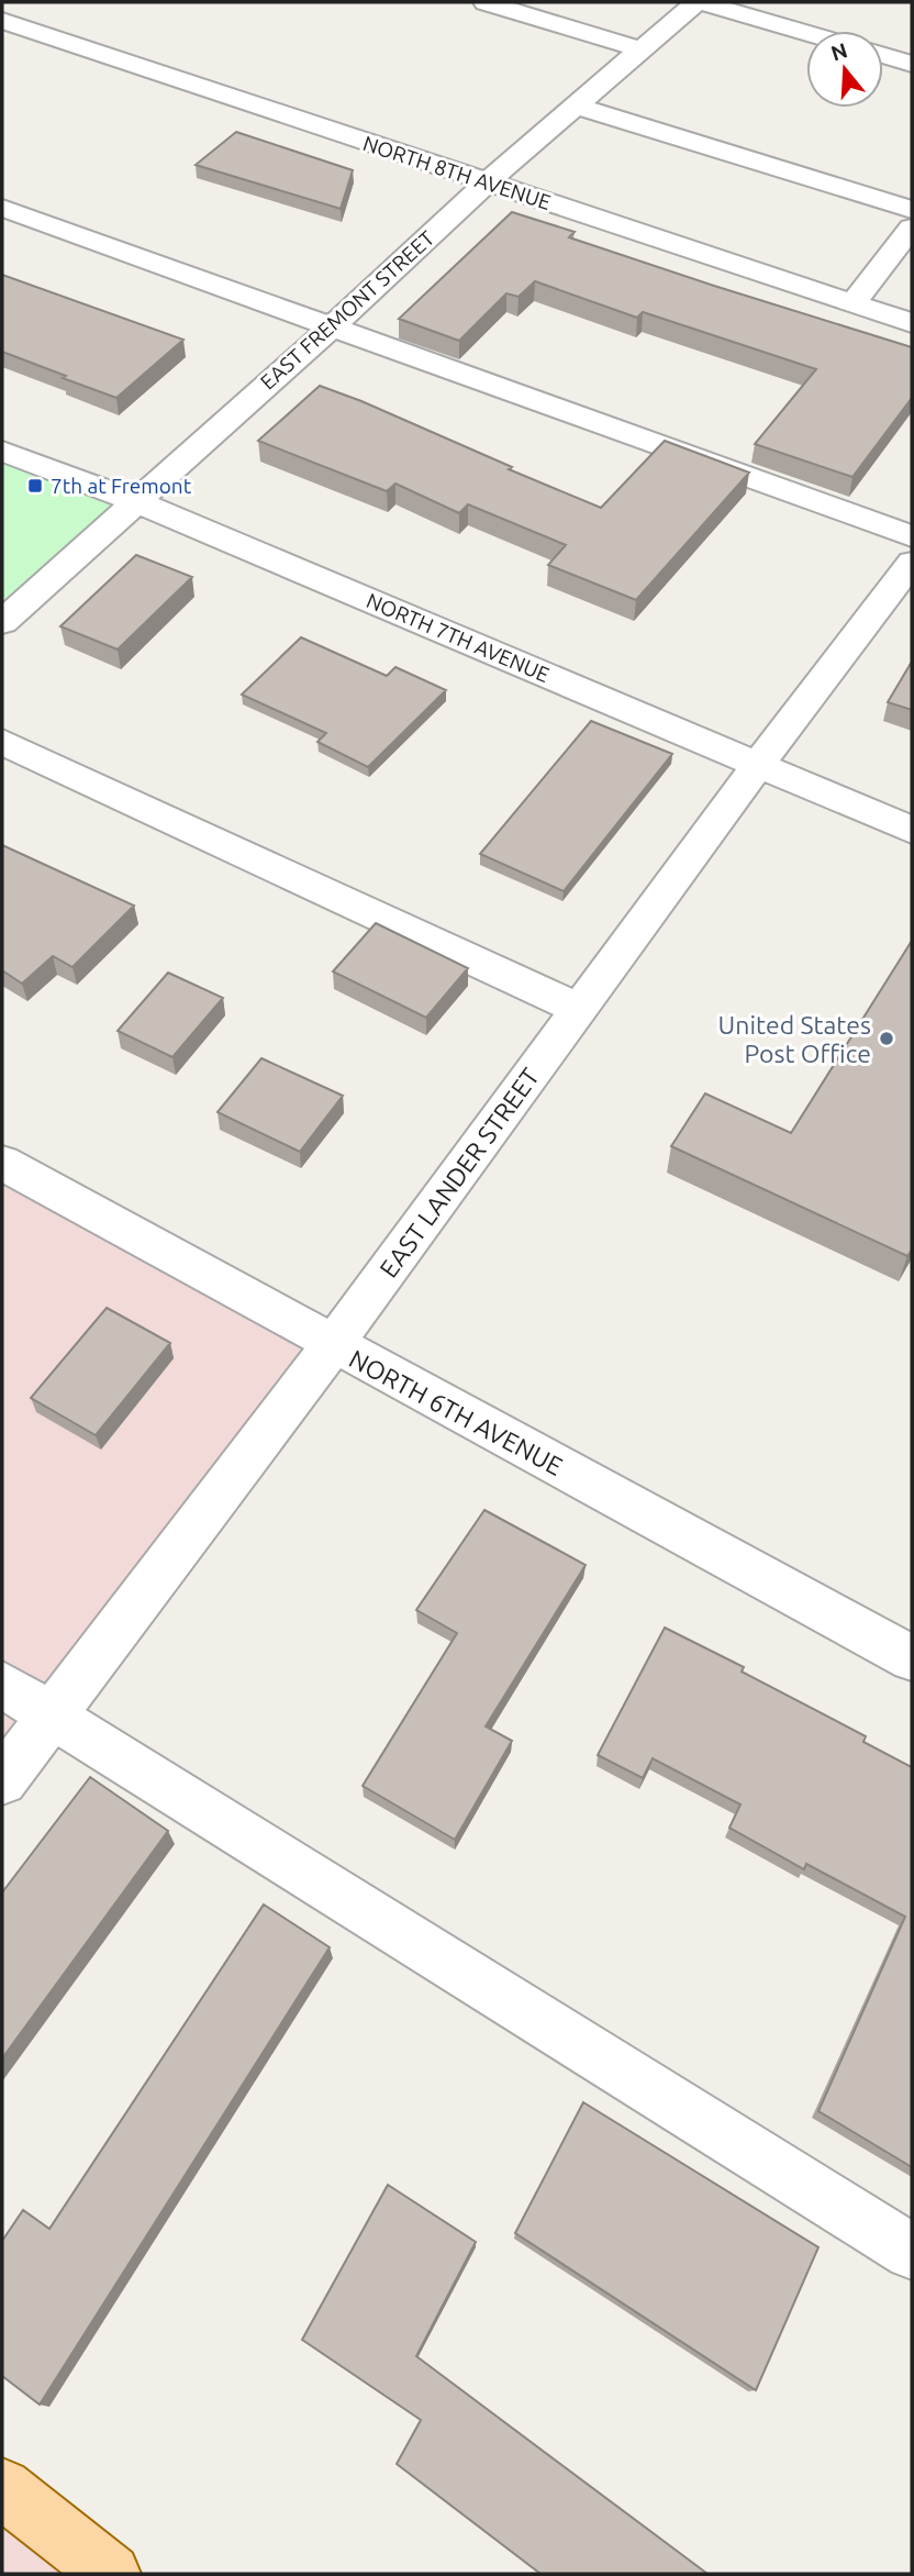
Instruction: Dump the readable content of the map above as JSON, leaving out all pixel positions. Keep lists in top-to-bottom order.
{
  "streets": {
    "street": [
      "NORTH 8TH AVENUE",
      "EAST FREMONT STREET",
      "NORTH 7TH AVENUE",
      "EAST LANDER STREET",
      "NORTH 6TH AVENUE"
    ]
  },
  "crossings": [
    ["NORTH 8TH AVENUE", "EAST FREMONT STREET"],
    ["EAST FREMONT STREET", "NORTH 7TH AVENUE"],
    ["NORTH 7TH AVENUE", "EAST LANDER STREET"],
    ["EAST LANDER STREET", "NORTH 6TH AVENUE"]
  ],
  "places": {
    "transit": ["7th at Fremont"],
    "other": ["United States Post Office"]
  },
  "north": "top"
}
